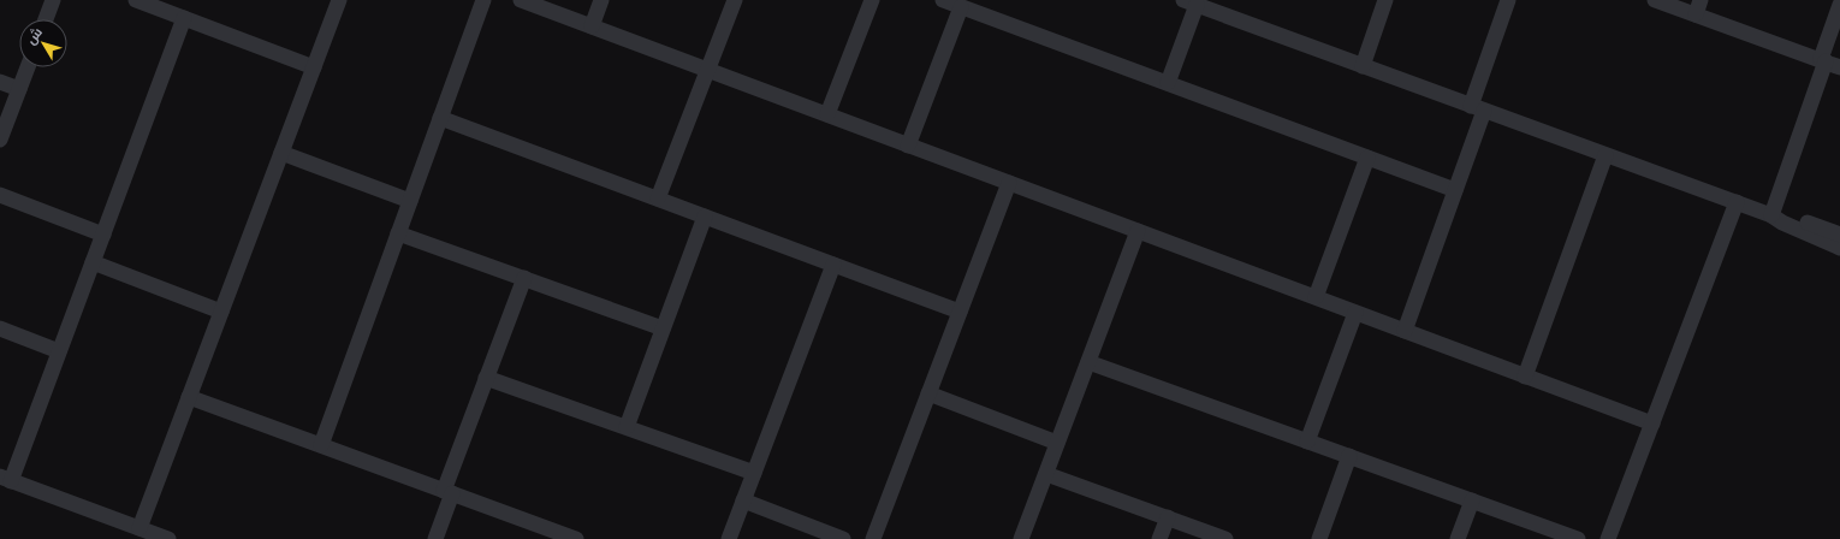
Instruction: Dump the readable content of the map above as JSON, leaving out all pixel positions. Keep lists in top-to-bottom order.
{
  "north": "top left"
}
